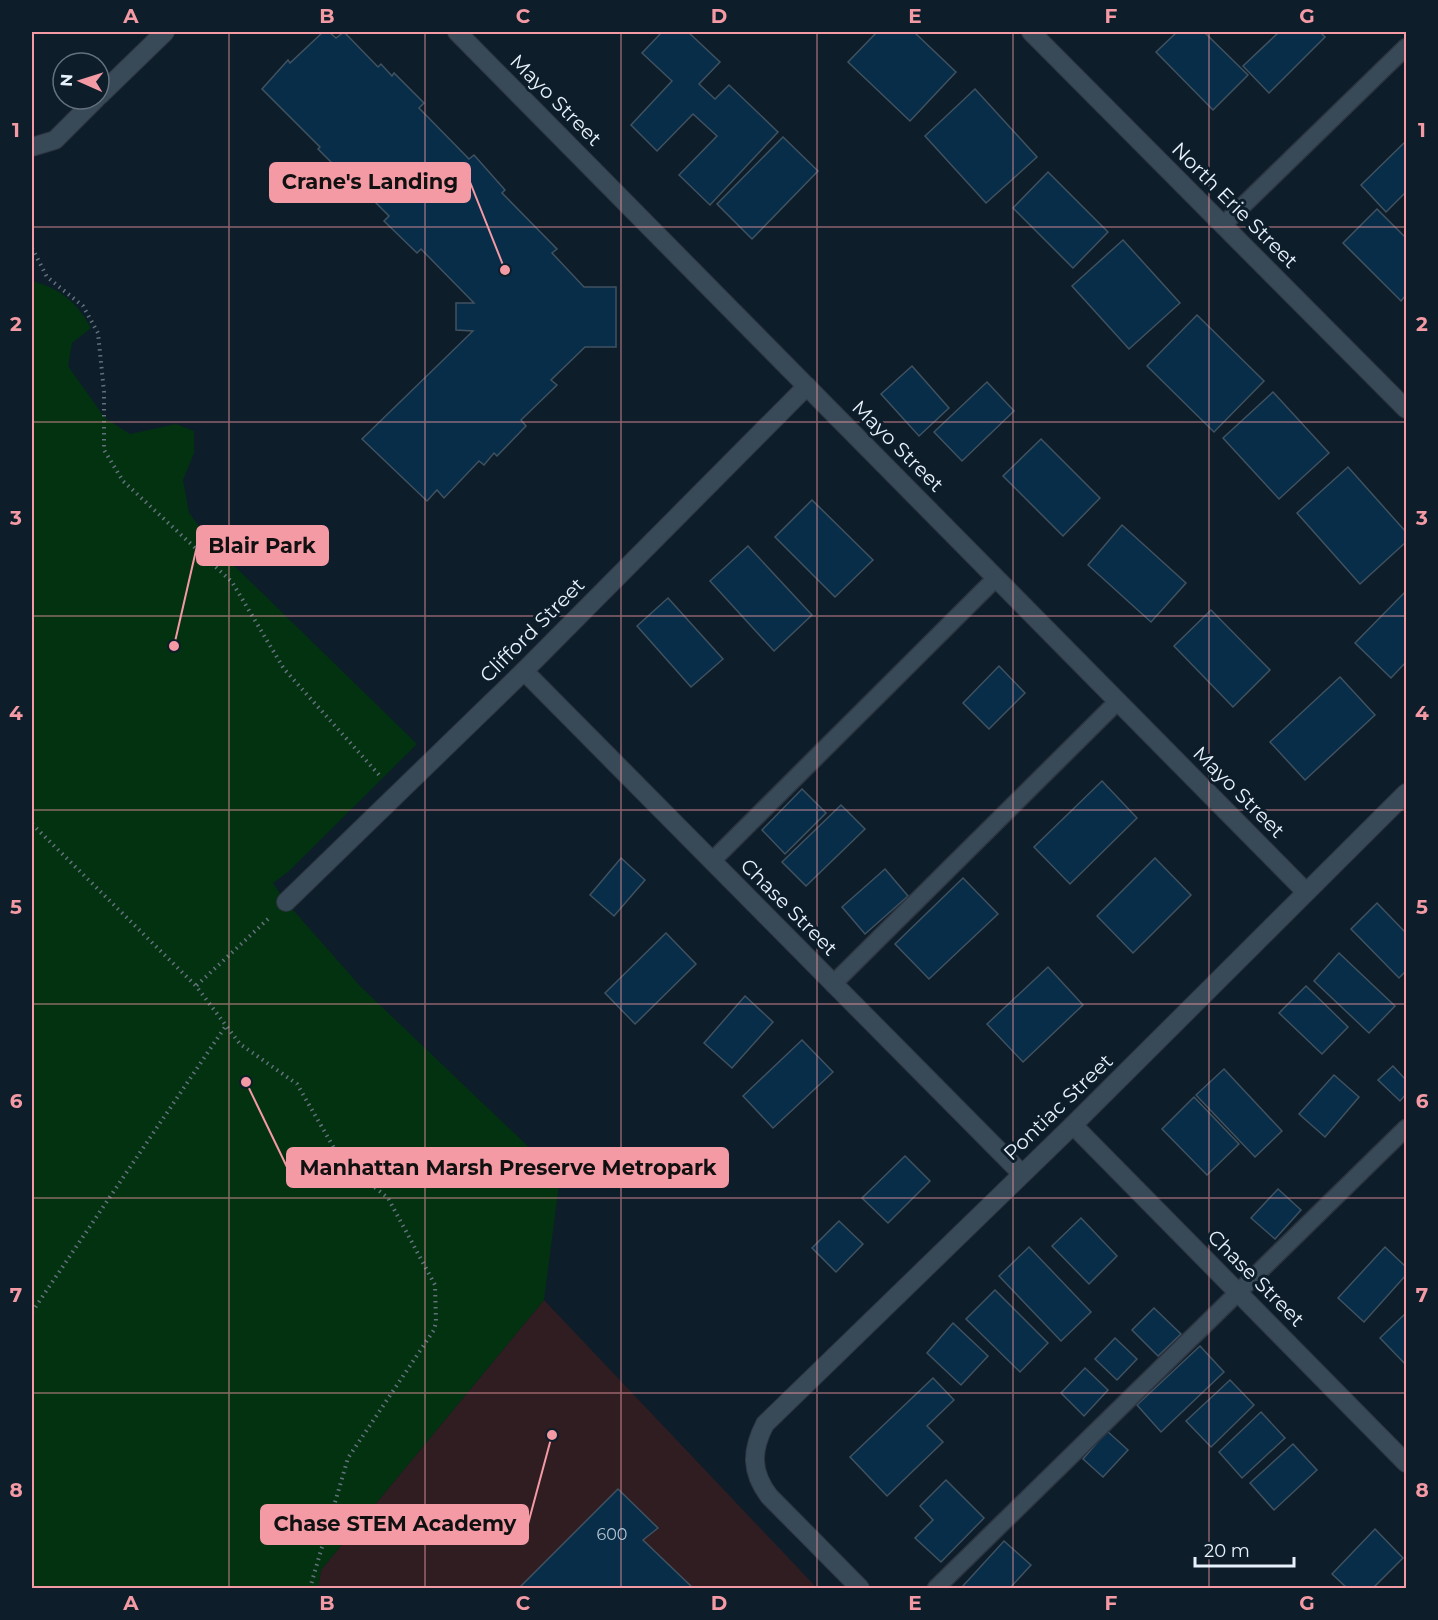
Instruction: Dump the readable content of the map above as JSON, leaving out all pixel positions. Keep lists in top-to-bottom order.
{
  "streets": {
    "street": [
      "Mayo Street",
      "North Erie Street",
      "Clifford Street",
      "Chase Street",
      "Pontiac Street"
    ]
  },
  "crossings": [
    ["Mayo Street", "Clifford Street"],
    ["Mayo Street", "Pontiac Street"],
    ["Clifford Street", "Chase Street"],
    ["Chase Street", "Pontiac Street"]
  ],
  "places": [
    "Crane's Landing",
    "Blair Park",
    "Manhattan Marsh Preserve Metropark",
    "Chase STEM Academy"
  ],
  "house_numbers": ["600"],
  "scale_bar": "20 m",
  "north": "left",
  "grid": {
    "columns": [
      "A",
      "B",
      "C",
      "D",
      "E",
      "F",
      "G"
    ],
    "rows": [
      "1",
      "2",
      "3",
      "4",
      "5",
      "6",
      "7",
      "8"
    ]
  }
}
